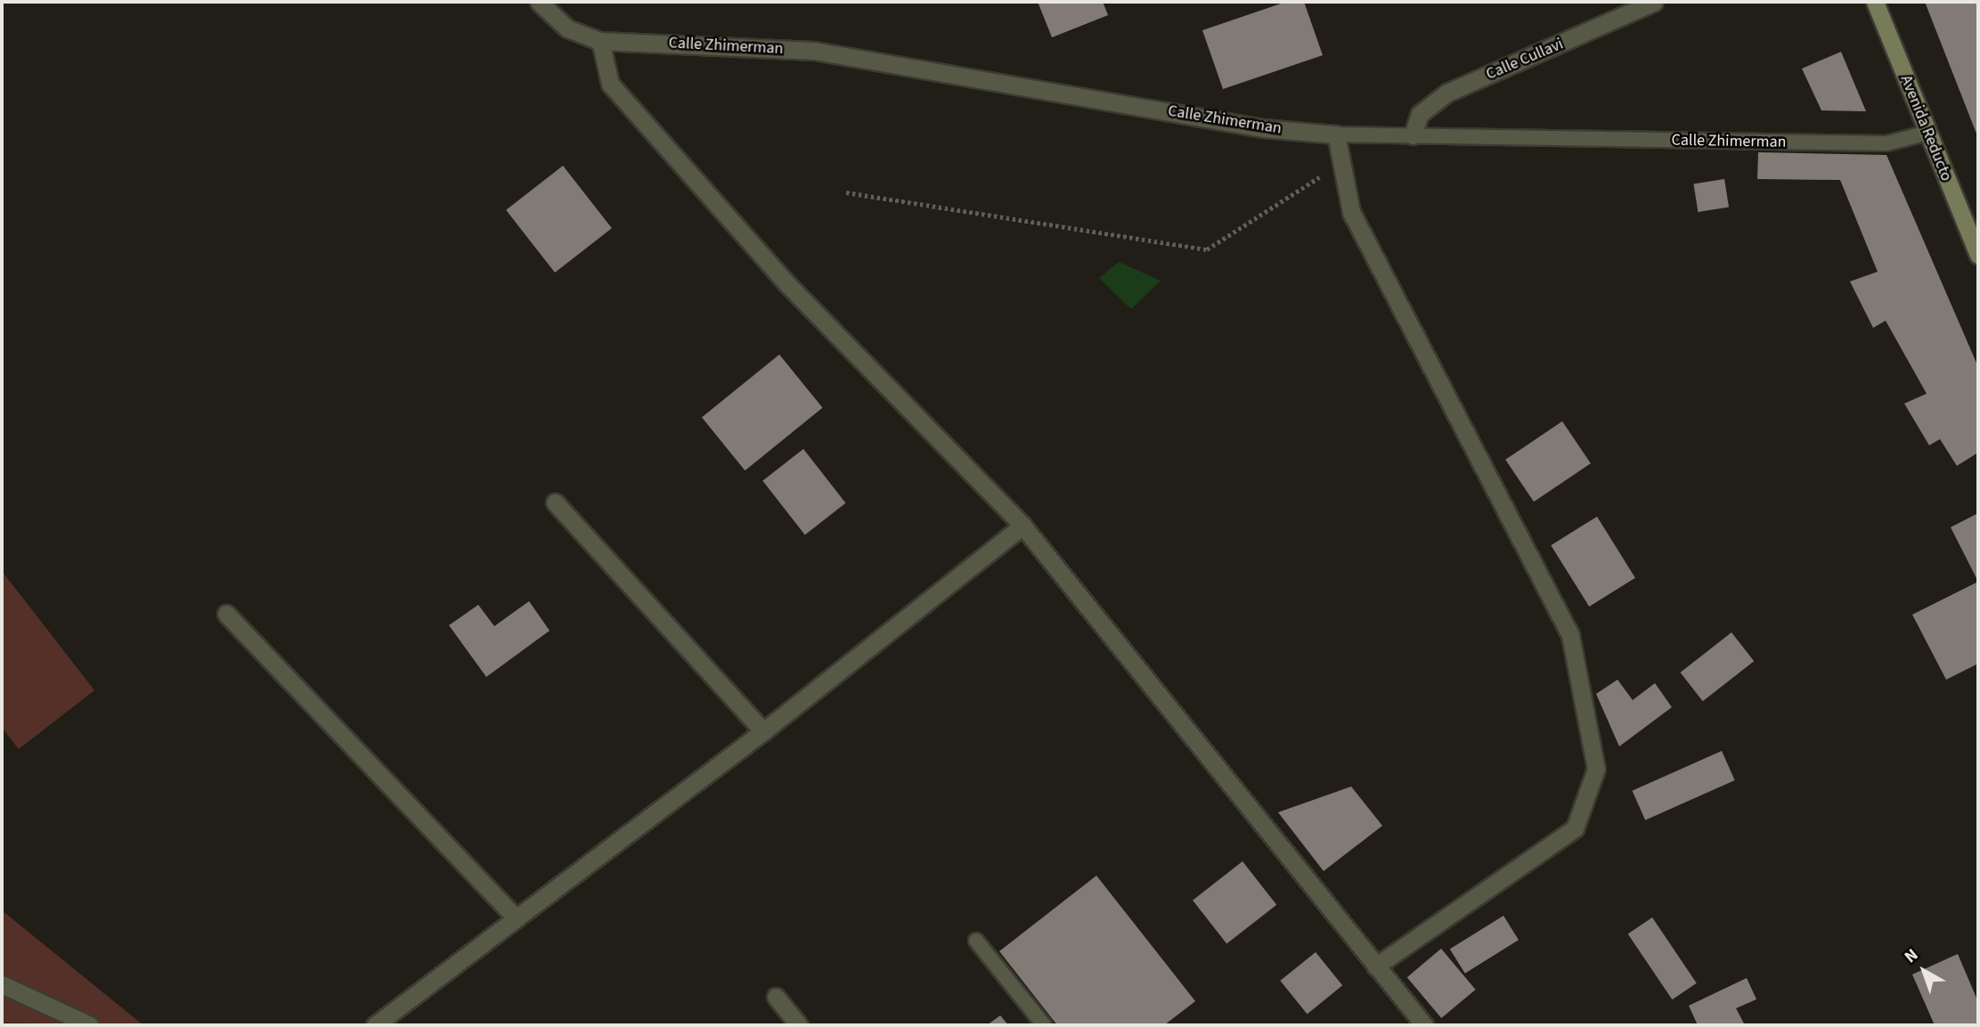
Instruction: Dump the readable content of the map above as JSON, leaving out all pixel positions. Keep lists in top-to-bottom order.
{
  "streets": {
    "main road": ["Avenida Reducto"],
    "street": ["Calle Zhimerman", "Calle Cullavi"]
  },
  "crossings": [
    ["Calle Zhimerman", "Calle Cullavi"],
    ["Calle Zhimerman", "Avenida Reducto"]
  ],
  "north": "top left"
}
